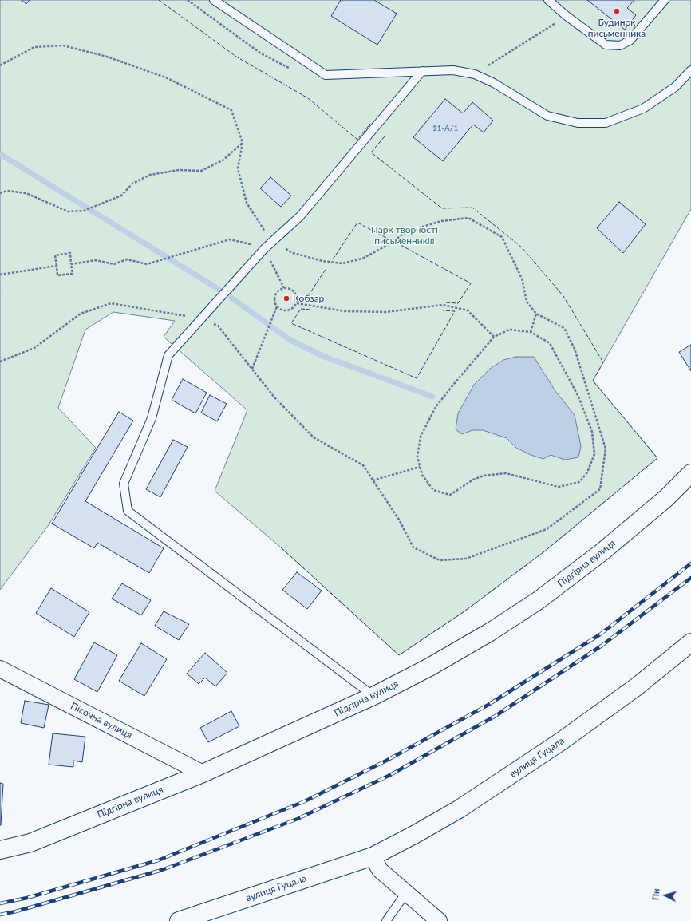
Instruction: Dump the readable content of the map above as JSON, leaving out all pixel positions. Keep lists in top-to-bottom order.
{
  "streets": {
    "street": ["Підгірна вулиця", "Пісочна вулиця", "вулиця Гуцала"]
  },
  "crossings": [
    ["Підгірна вулиця", "Пісочна вулиця"]
  ],
  "parks": ["Парк творчості письменників"],
  "places": ["Будинок письменника", "Кобзар"],
  "house_numbers": ["11-А/1"],
  "north": "left"
}
